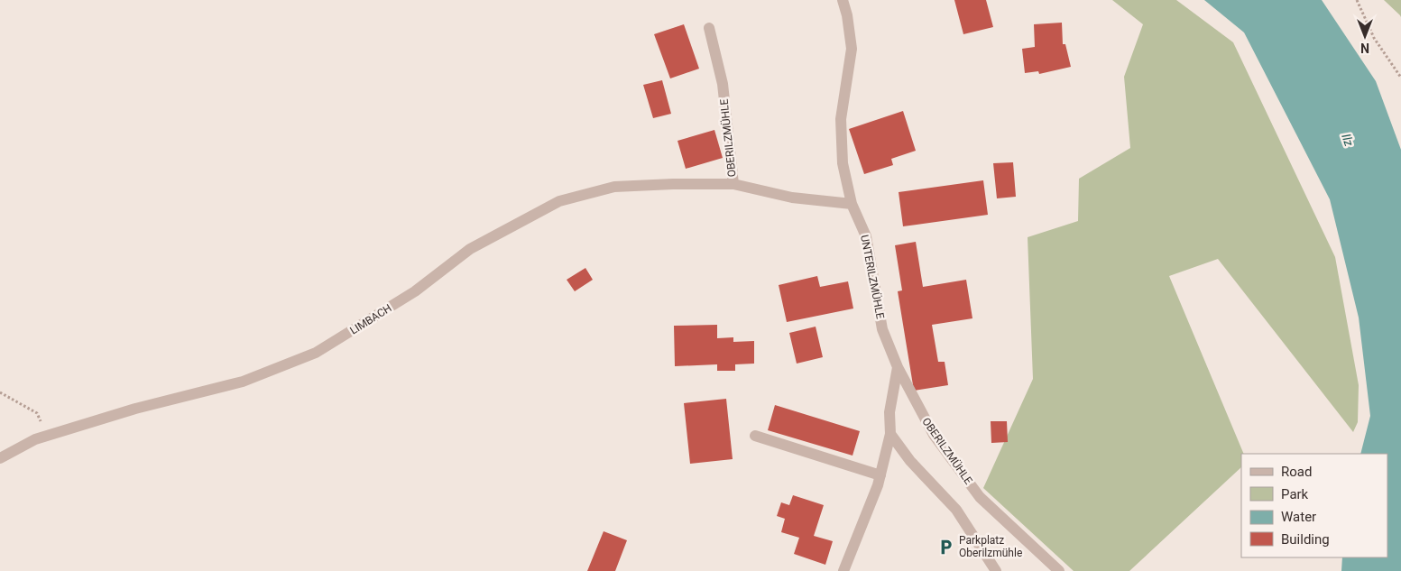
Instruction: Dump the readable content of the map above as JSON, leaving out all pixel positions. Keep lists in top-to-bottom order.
{
  "streets": {
    "street": ["OBERILZMÜHLE", "UNTERILZMÜHLE", "LIMBACH"]
  },
  "crossings": [
    ["OBERILZMÜHLE", "UNTERILZMÜHLE"],
    ["OBERILZMÜHLE", "LIMBACH"]
  ],
  "water": ["Ilz"],
  "places": {
    "parking": ["Parkplatz Oberilzmühle"]
  },
  "legend": [
    "Road",
    "Park",
    "Water",
    "Building"
  ],
  "north": "bottom"
}
